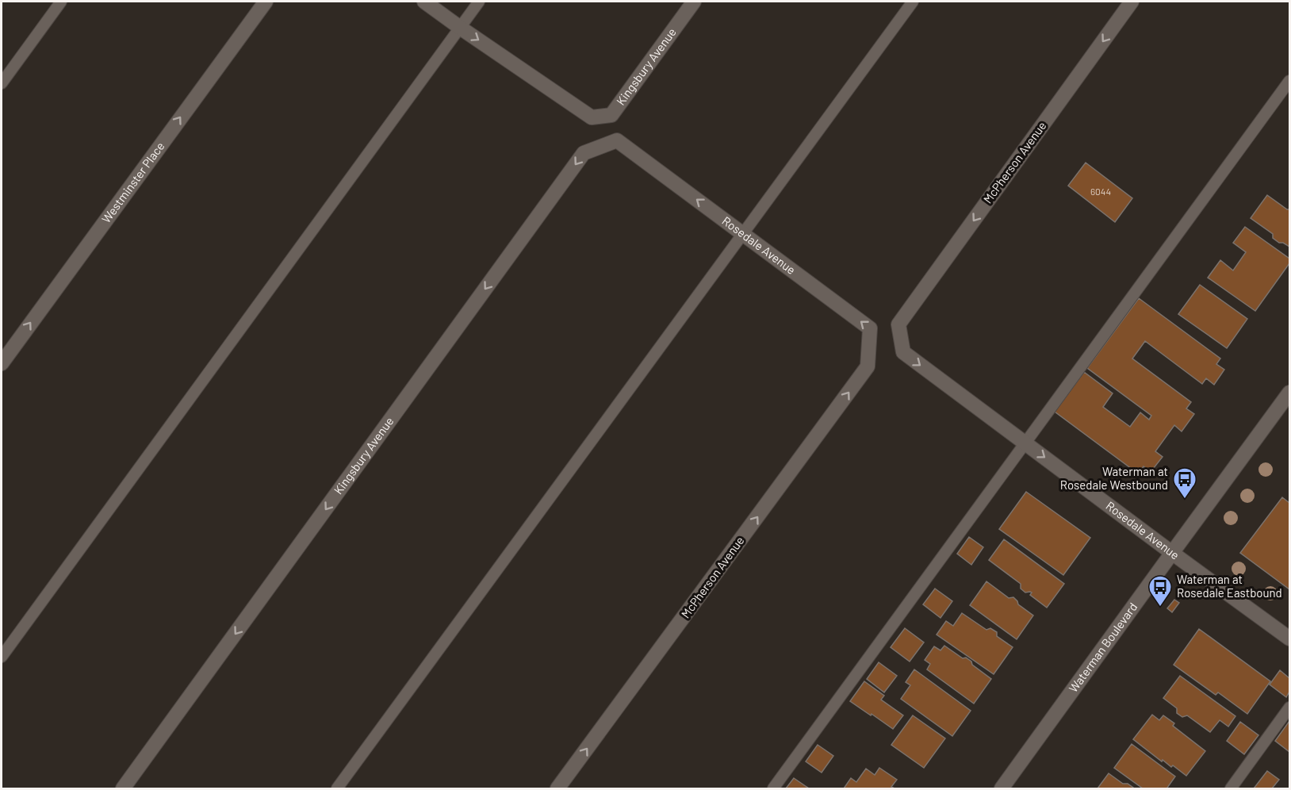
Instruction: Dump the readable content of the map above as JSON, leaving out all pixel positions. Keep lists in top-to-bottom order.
{
  "streets": {
    "street": [
      "Kingsbury Avenue",
      "McPherson Avenue",
      "Westminster Place",
      "Rosedale Avenue",
      "Waterman Boulevard"
    ]
  },
  "crossings": [
    ["Kingsbury Avenue", "Rosedale Avenue"],
    ["McPherson Avenue", "Rosedale Avenue"],
    ["Rosedale Avenue", "Waterman Boulevard"]
  ],
  "one_way": ["Westminster Place"],
  "places": {
    "bus stop": ["Waterman at Rosedale Westbound", "Waterman at Rosedale Eastbound"]
  },
  "house_numbers": ["6044"]
}
